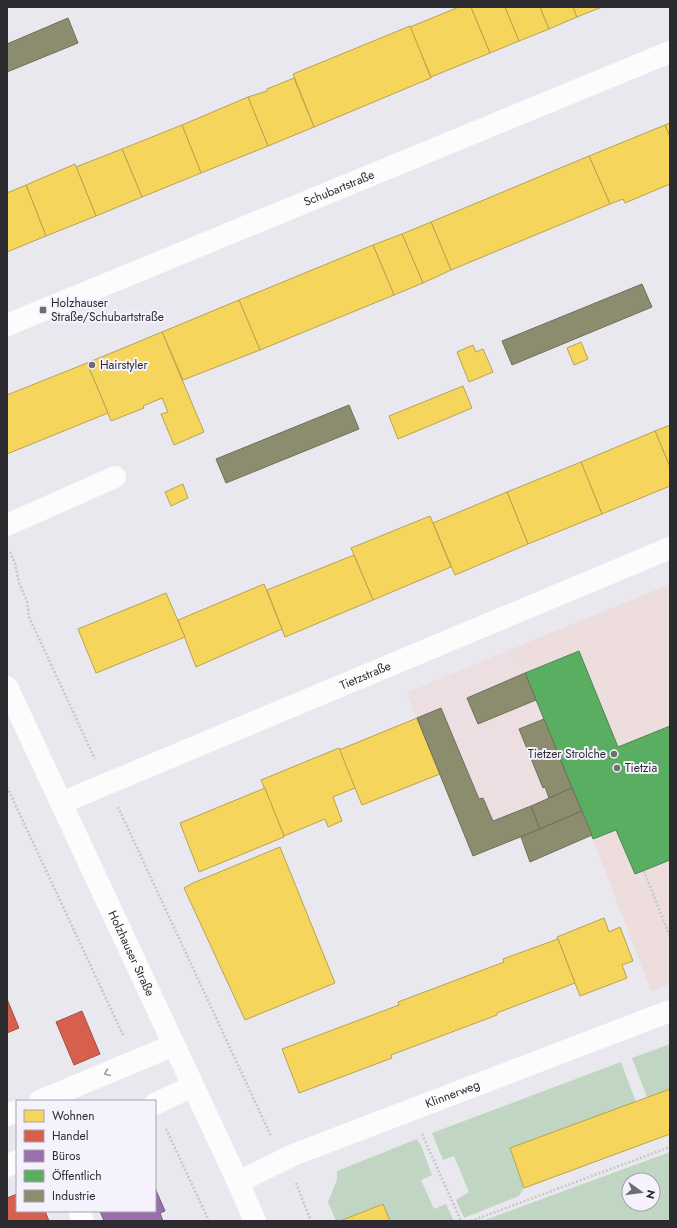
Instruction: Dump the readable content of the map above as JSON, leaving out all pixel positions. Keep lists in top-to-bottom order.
{
  "streets": {
    "street": [
      "Schubartstraße",
      "Tietzstraße",
      "Holzhauser Straße",
      "Klinnerweg"
    ]
  },
  "crossings": [
    ["Tietzstraße", "Holzhauser Straße"],
    ["Holzhauser Straße", "Klinnerweg"]
  ],
  "places": {
    "transit": ["Holzhauser Straße/Schubartstraße"],
    "other": ["Hairstyler", "Tietzer Strolche", "Tietzia"]
  },
  "legend": [
    "Wohnen",
    "Handel",
    "Büros",
    "Öffentlich",
    "Industrie"
  ],
  "north": "right"
}
